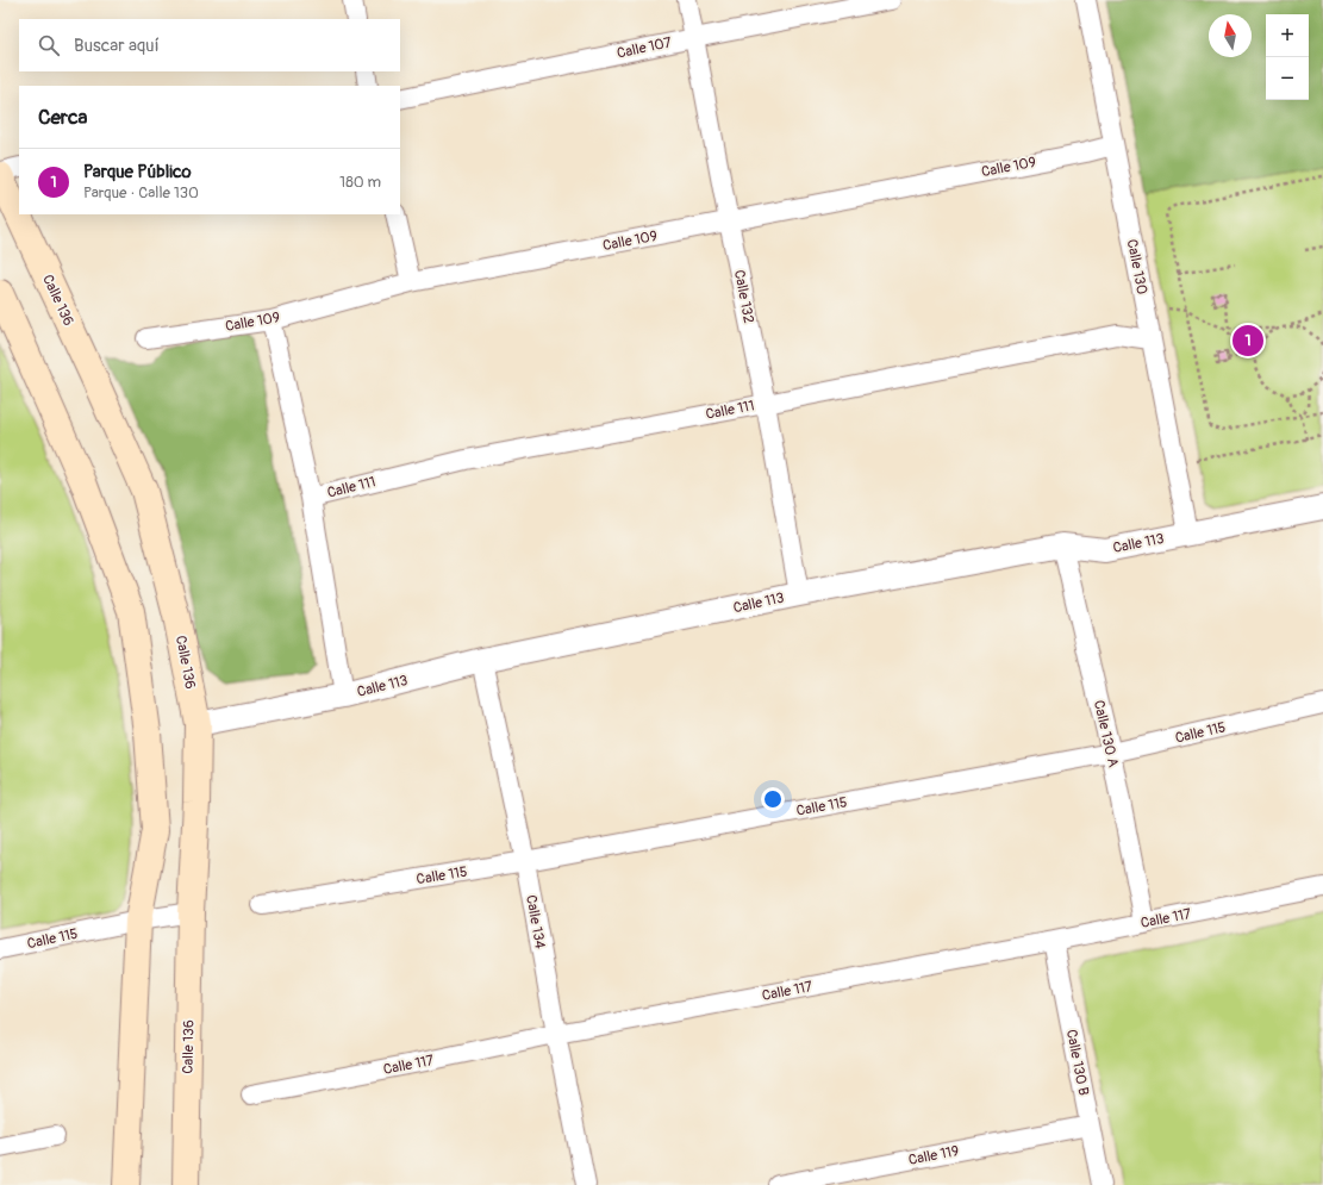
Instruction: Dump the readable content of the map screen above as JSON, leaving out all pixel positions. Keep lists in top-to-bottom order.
{
  "streets": {
    "main road": ["Calle 136"],
    "street": [
      "Calle 107",
      "Calle 109",
      "Calle 130",
      "Calle 132",
      "Calle 111",
      "Calle 113",
      "Calle 115",
      "Calle 130 A",
      "Calle 117",
      "Calle 134",
      "Calle 130 B",
      "Calle 119"
    ]
  },
  "crossings": [
    ["Calle 107", "Calle 132"],
    ["Calle 109", "Calle 130"],
    ["Calle 109", "Calle 132"],
    ["Calle 130", "Calle 111"],
    ["Calle 130", "Calle 113"],
    ["Calle 132", "Calle 111"],
    ["Calle 132", "Calle 113"],
    ["Calle 136", "Calle 113"],
    ["Calle 136", "Calle 115"],
    ["Calle 113", "Calle 130 A"],
    ["Calle 113", "Calle 134"],
    ["Calle 115", "Calle 130 A"],
    ["Calle 115", "Calle 134"],
    ["Calle 130 A", "Calle 117"],
    ["Calle 117", "Calle 134"],
    ["Calle 117", "Calle 130 B"],
    ["Calle 130 B", "Calle 119"]
  ],
  "north": "top",
  "page": {
    "map_buttons": ["+", "−"],
    "search": "Buscar aquí",
    "heading": "Cerca",
    "list": [
      {
        "mark": "1",
        "name": "Parque Público",
        "note": "Parque · Calle 130",
        "value": "180 m"
      }
    ],
    "pins": "1"
  }
}
